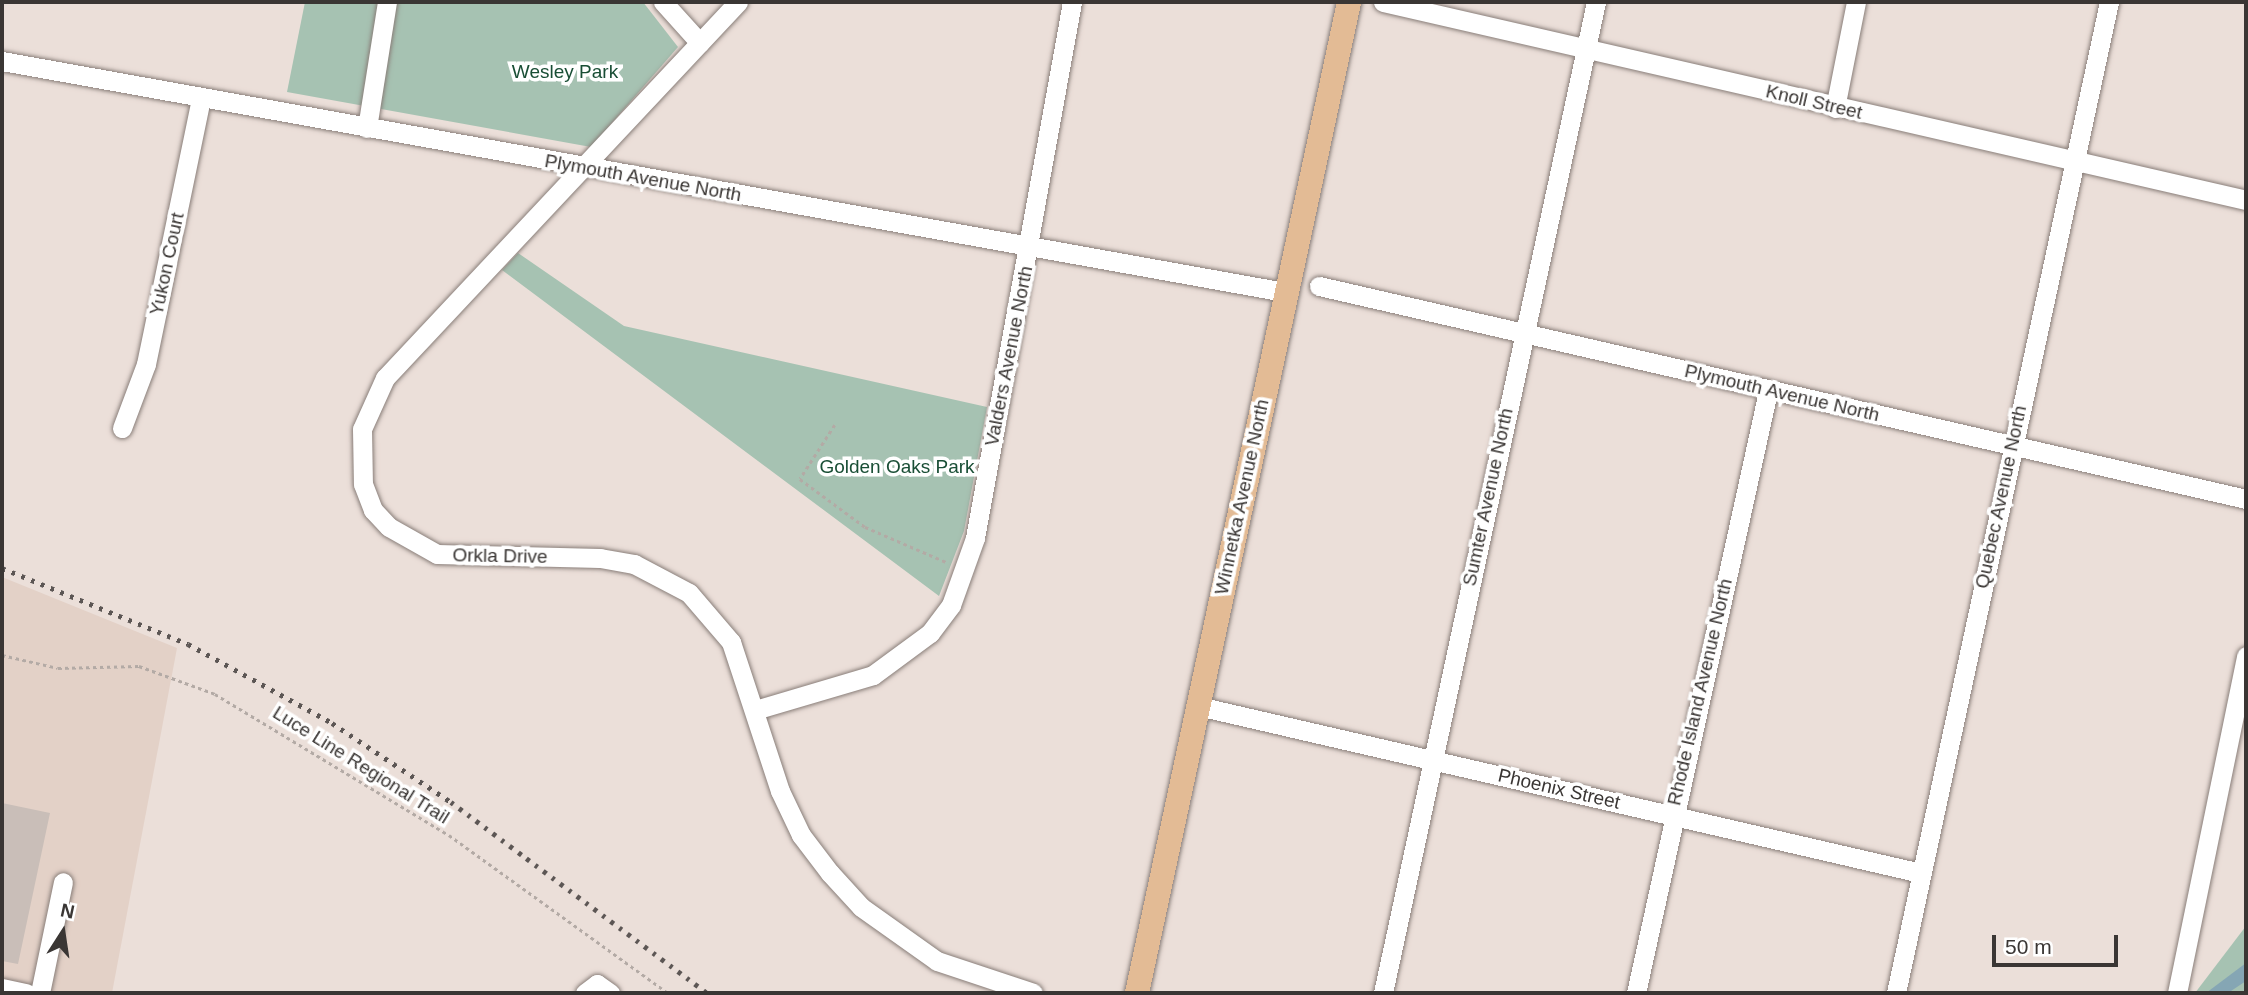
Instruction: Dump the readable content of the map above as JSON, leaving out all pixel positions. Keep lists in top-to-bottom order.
{
  "streets": {
    "main road": ["Winnetka Avenue North"],
    "street": [
      "Knoll Street",
      "Plymouth Avenue North",
      "Yukon Court",
      "Valders Avenue North",
      "Sumter Avenue North",
      "Quebec Avenue North",
      "Orkla Drive",
      "Rhode Island Avenue North",
      "Phoenix Street"
    ],
    "path": ["Luce Line Regional Trail"]
  },
  "crossings": [
    ["Knoll Street", "Sumter Avenue North"],
    ["Knoll Street", "Quebec Avenue North"],
    ["Plymouth Avenue North", "Yukon Court"],
    ["Plymouth Avenue North", "Valders Avenue North"],
    ["Plymouth Avenue North", "Winnetka Avenue North"],
    ["Plymouth Avenue North", "Sumter Avenue North"],
    ["Plymouth Avenue North", "Quebec Avenue North"],
    ["Plymouth Avenue North", "Orkla Drive"],
    ["Plymouth Avenue North", "Rhode Island Avenue North"],
    ["Valders Avenue North", "Orkla Drive"],
    ["Winnetka Avenue North", "Phoenix Street"],
    ["Sumter Avenue North", "Phoenix Street"],
    ["Quebec Avenue North", "Phoenix Street"],
    ["Rhode Island Avenue North", "Phoenix Street"]
  ],
  "parks": ["Wesley Park", "Golden Oaks Park"],
  "scale_bar": "50 m",
  "north": "top"
}
